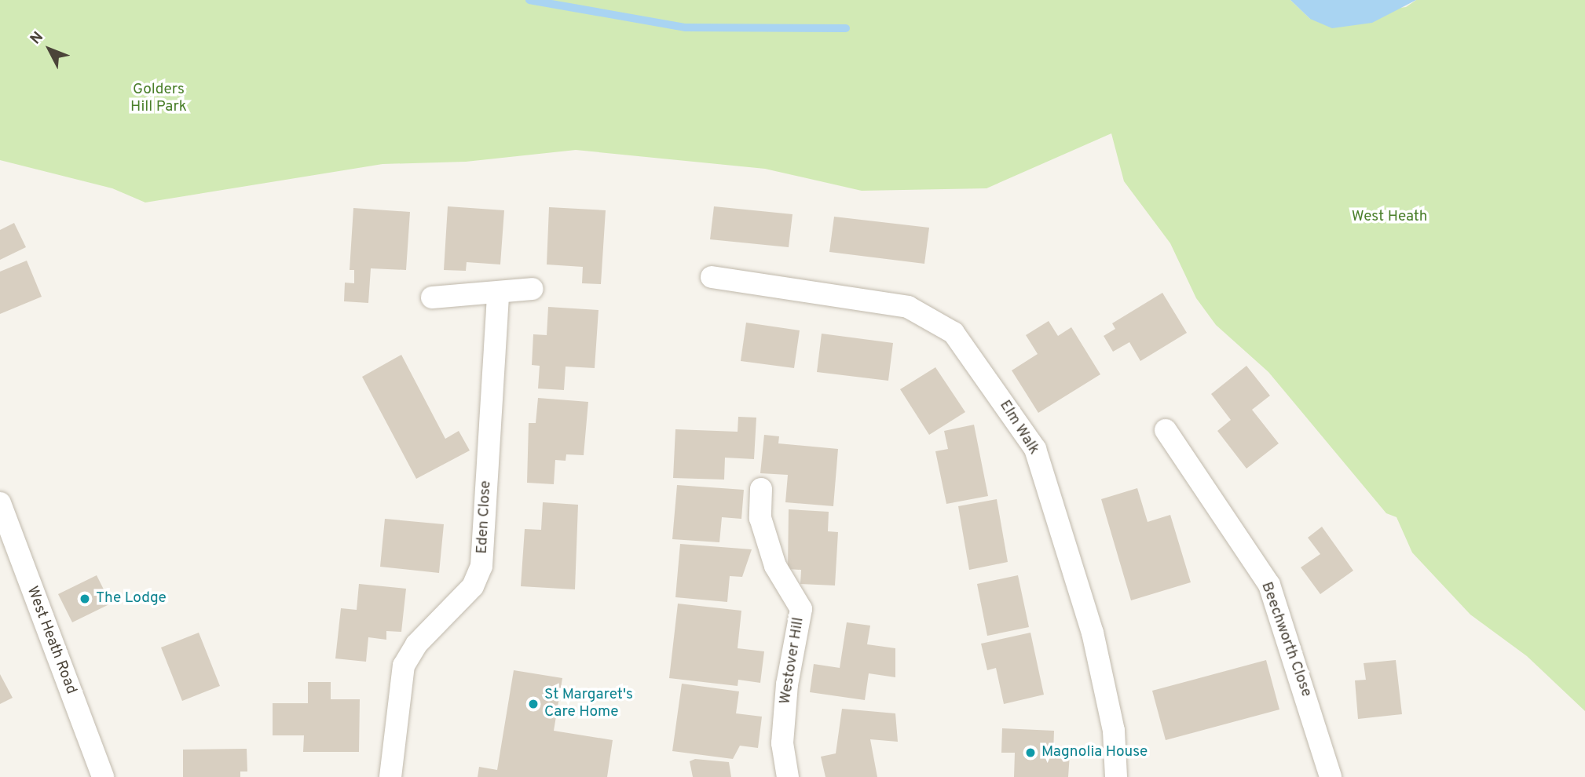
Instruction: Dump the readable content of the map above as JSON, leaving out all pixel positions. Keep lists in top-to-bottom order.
{
  "streets": {
    "street": [
      "Elm Walk",
      "Eden Close",
      "Beechworth Close",
      "West Heath Road",
      "Westover Hill"
    ]
  },
  "parks": ["Golders Hill Park", "West Heath"],
  "places": ["The Lodge", "St Margaret's Care Home", "Magnolia House"],
  "north": "top left"
}
